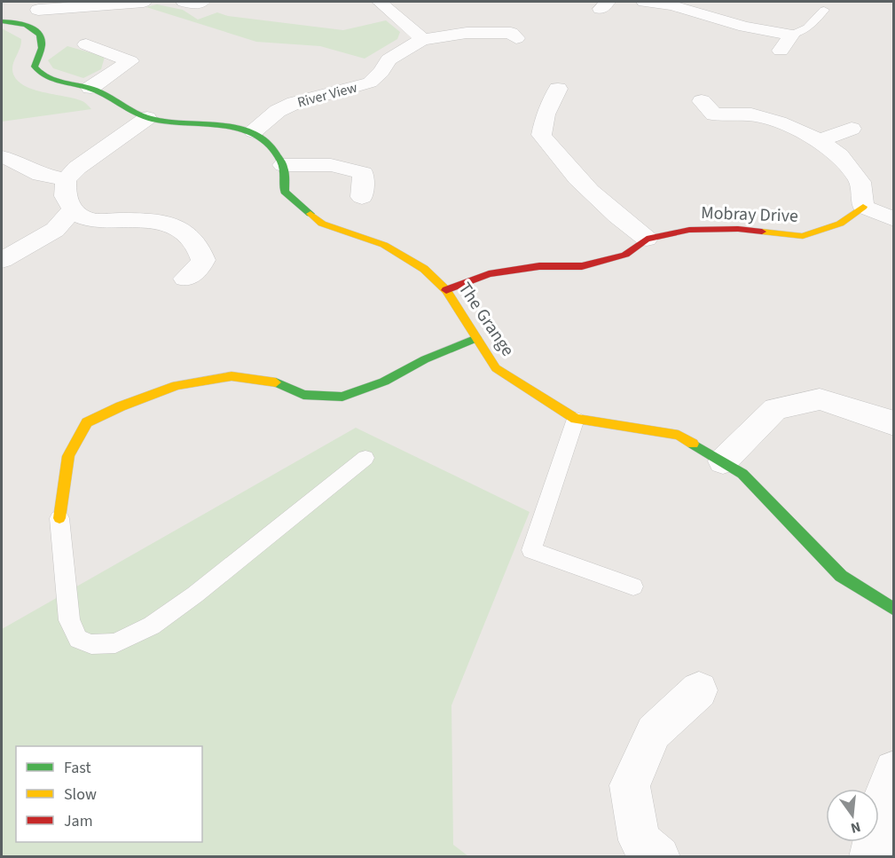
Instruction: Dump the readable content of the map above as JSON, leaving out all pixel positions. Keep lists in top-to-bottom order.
{
  "streets": {
    "street": ["River View", "Mobray Drive", "The Grange"]
  },
  "crossings": [
    ["Mobray Drive", "The Grange"]
  ],
  "legend": ["Fast", "Slow", "Jam"],
  "north": "bottom"
}
